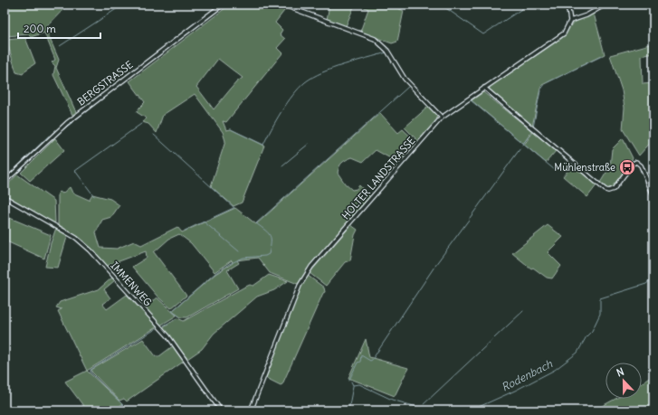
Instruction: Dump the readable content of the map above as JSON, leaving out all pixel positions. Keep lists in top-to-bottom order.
{
  "streets": {
    "street": ["BERGSTRASSE", "HOLTER LANDSTRASSE", "IMMENWEG"]
  },
  "water": ["Rodenbach"],
  "places": {
    "bus stop": ["Mühlenstraße"]
  },
  "scale_bar": "200 m",
  "north": "top"
}
